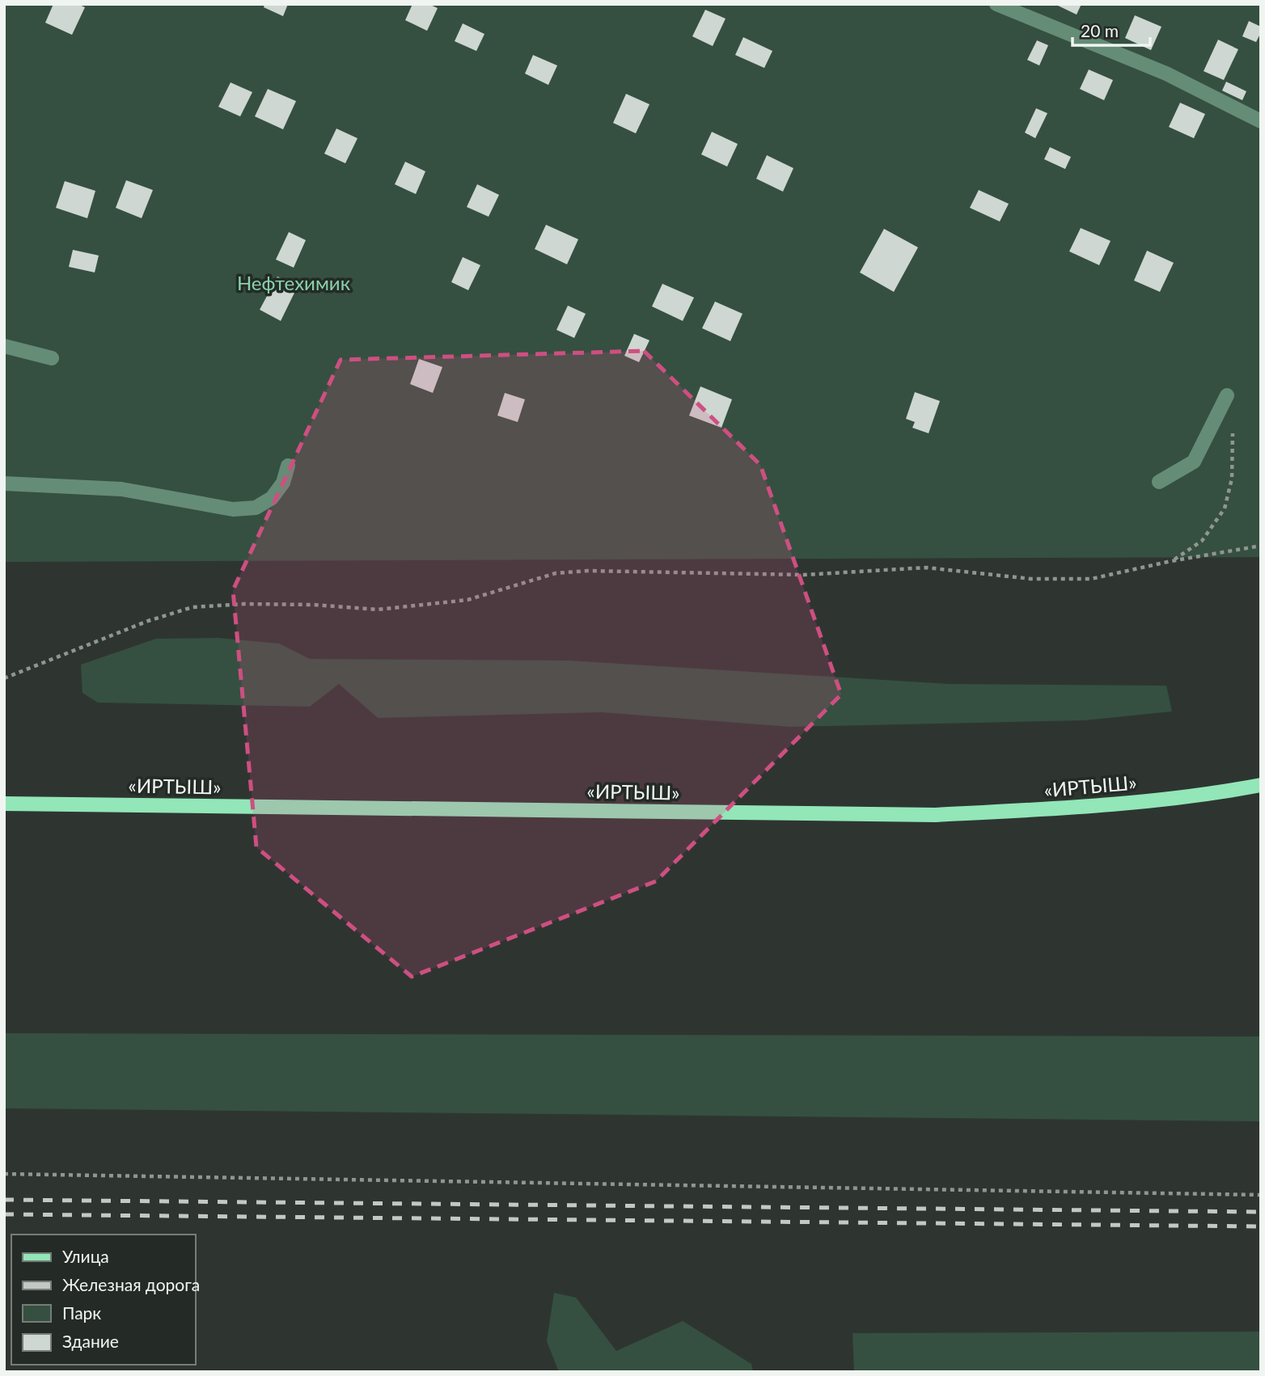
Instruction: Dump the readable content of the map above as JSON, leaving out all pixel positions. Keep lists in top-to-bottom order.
{
  "streets": {
    "main road": ["«ИРТЫШ»"]
  },
  "parks": ["Нефтехимик"],
  "legend": [
    "Улица",
    "Железная дорога",
    "Парк",
    "Здание"
  ],
  "scale_bar": "20 m"
}
